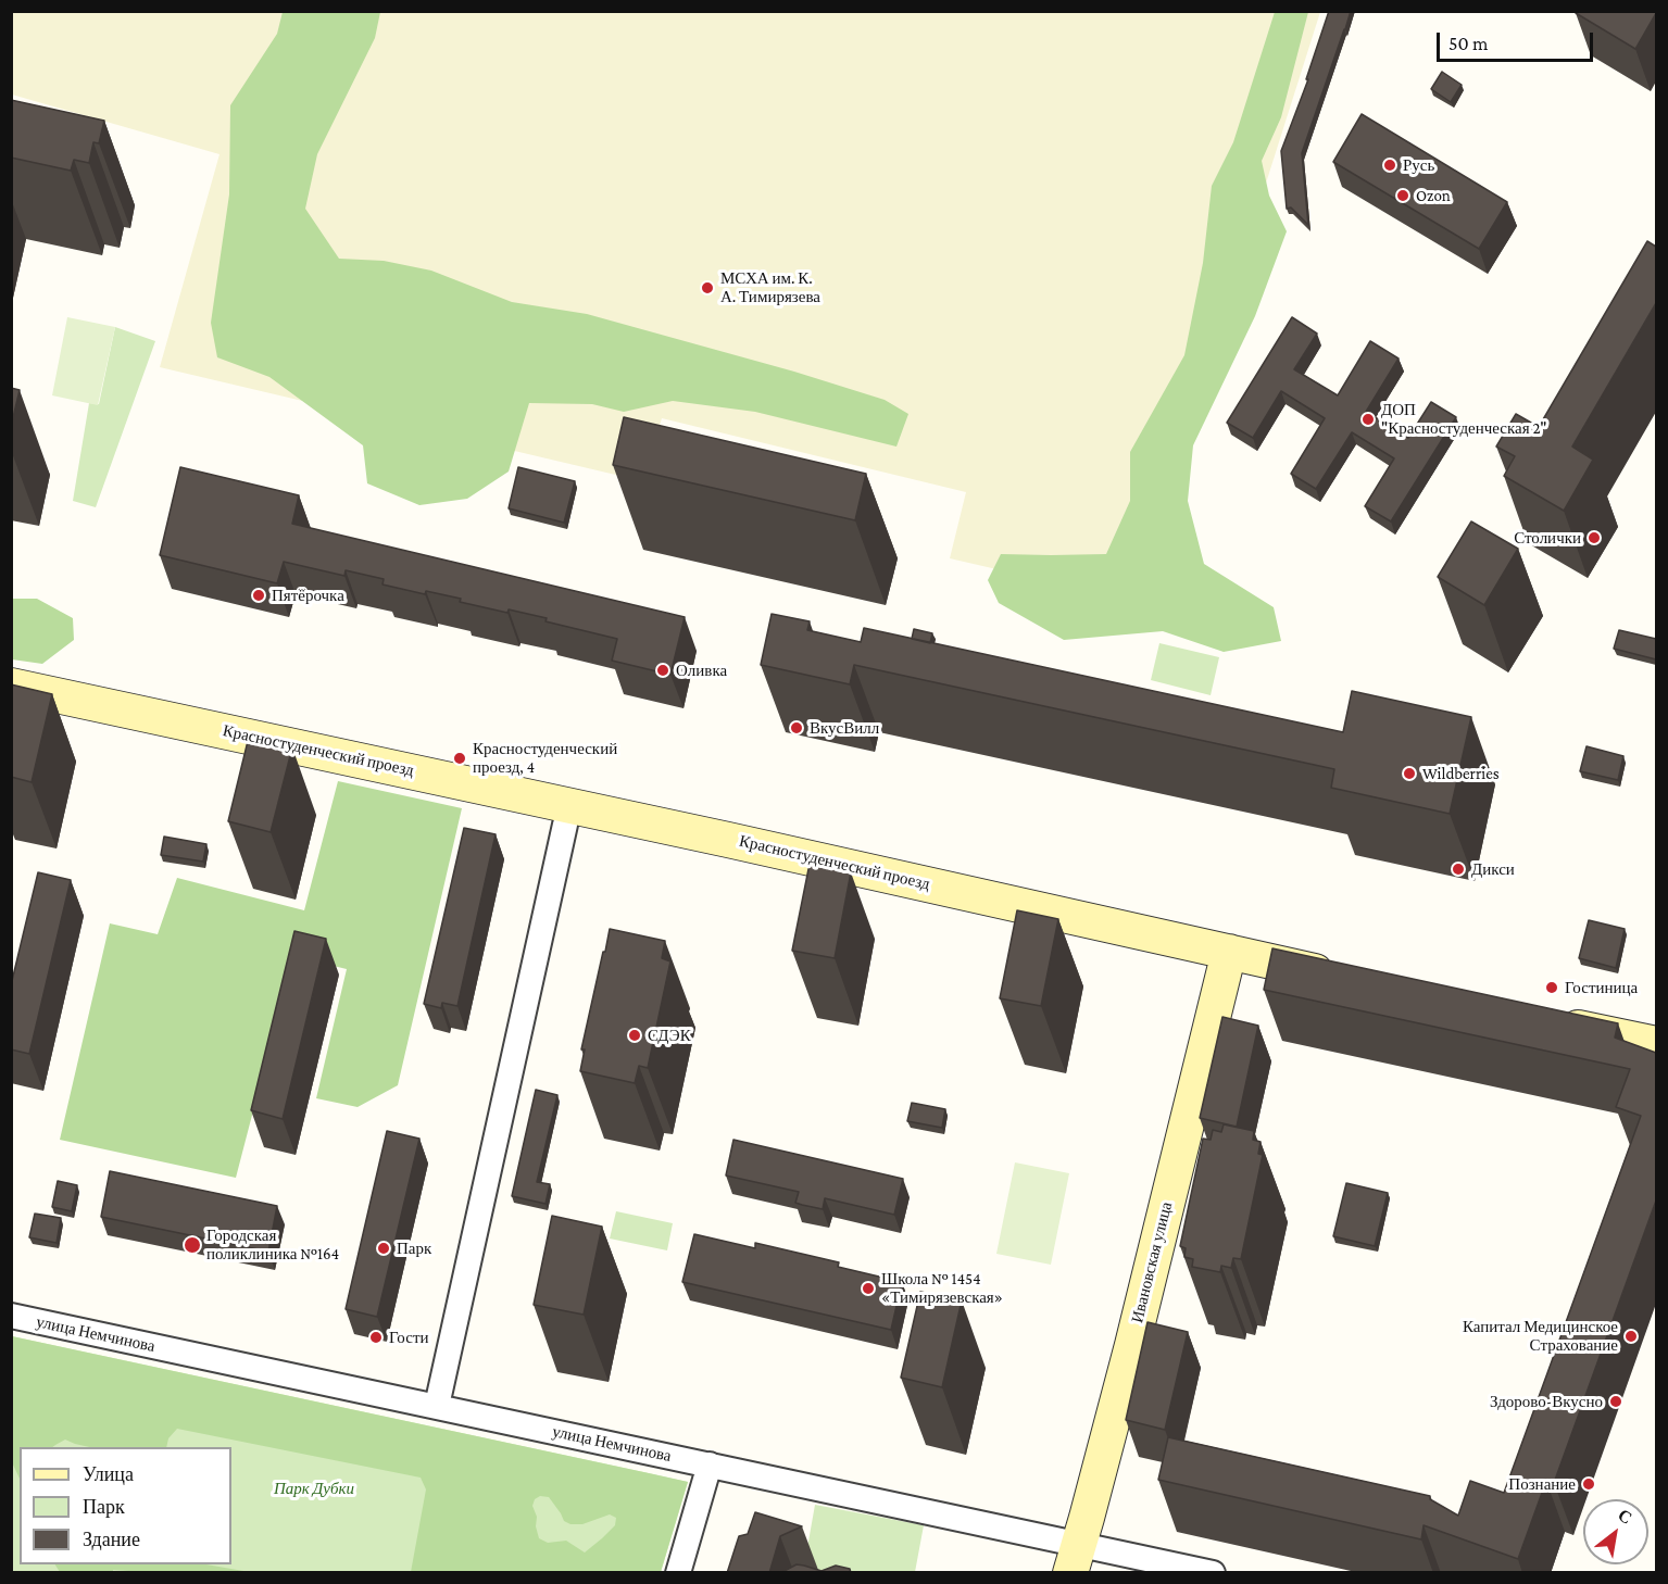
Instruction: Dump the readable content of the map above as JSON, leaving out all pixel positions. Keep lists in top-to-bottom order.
{
  "streets": {
    "street": ["Красностуденческий проезд", "Ивановская улица", "улица Немчинова"]
  },
  "crossings": [
    ["Красностуденческий проезд", "Ивановская улица"],
    ["Ивановская улица", "улица Немчинова"]
  ],
  "parks": ["Парк Дубки"],
  "places": [
    "Русь",
    "Ozon",
    "МСХА им. К. А. Тимирязева",
    "ДОП \"Красностуденческая 2\"",
    "Столички",
    "Пятёрочка",
    "Оливка",
    "ВкусВилл",
    "Красностуденческий проезд, 4",
    "Wildberries",
    "Дикси",
    "Гостиница",
    "СДЭК",
    "Городская поликлиника №164",
    "Парк",
    "Школа № 1454 «Тимирязевская»",
    "Капитал Медицинское Страхование",
    "Гости",
    "Здорово-Вкусно",
    "Познание"
  ],
  "legend": ["Улица", "Парк", "Здание"],
  "scale_bar": "50 m",
  "north": "top right"
}
